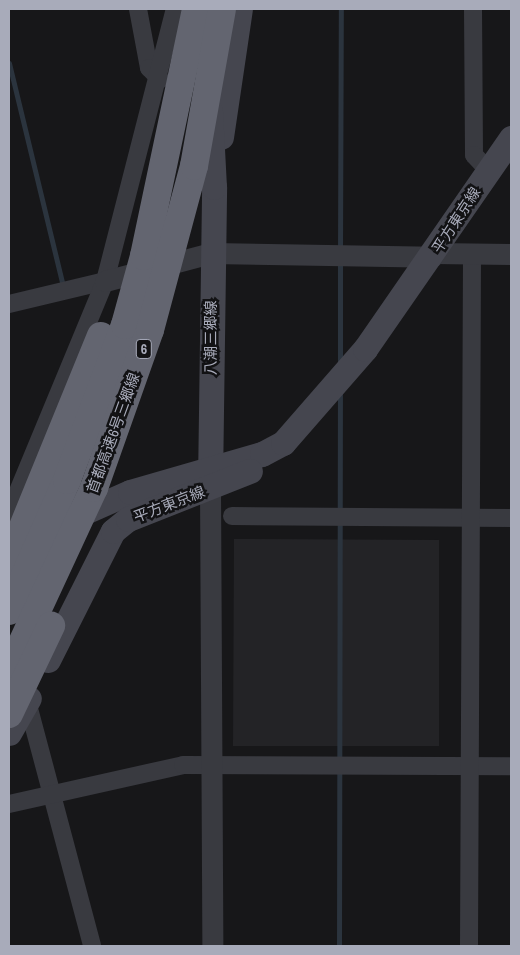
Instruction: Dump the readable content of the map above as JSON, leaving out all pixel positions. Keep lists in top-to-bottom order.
{
  "streets": {
    "highway": ["6", "首都高速6号三郷線"],
    "main road": ["平方東京線", "八潮三郷線"]
  },
  "crossings": [
    ["平方東京線", "八潮三郷線"]
  ]
}
